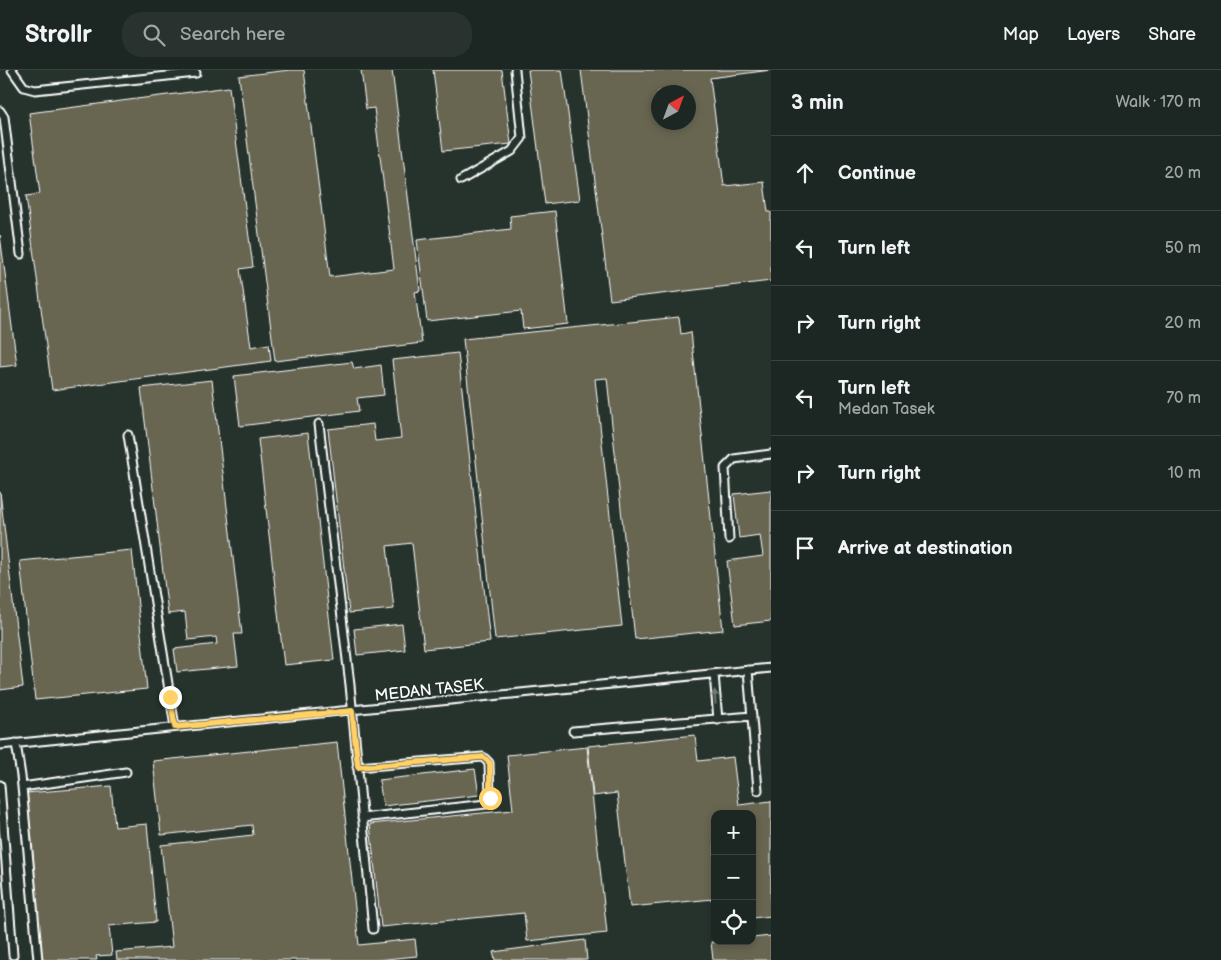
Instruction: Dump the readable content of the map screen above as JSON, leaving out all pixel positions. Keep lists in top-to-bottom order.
{
  "streets": {
    "lane": ["MEDAN TASEK"]
  },
  "north": "top right",
  "page": {
    "header": "Strollr",
    "search": "Search here",
    "nav": ["Map", "Layers", "Share"],
    "heading": ["3 min", "Walk · 170 m"],
    "list": [
      ["Continue", "20 m"],
      ["Turn left", "50 m"],
      ["Turn right", "20 m"],
      ["Turn left", "Medan Tasek", "70 m"],
      ["Turn right", "10 m"],
      "Arrive at destination"
    ],
    "map_buttons": ["+", "−"]
  }
}
